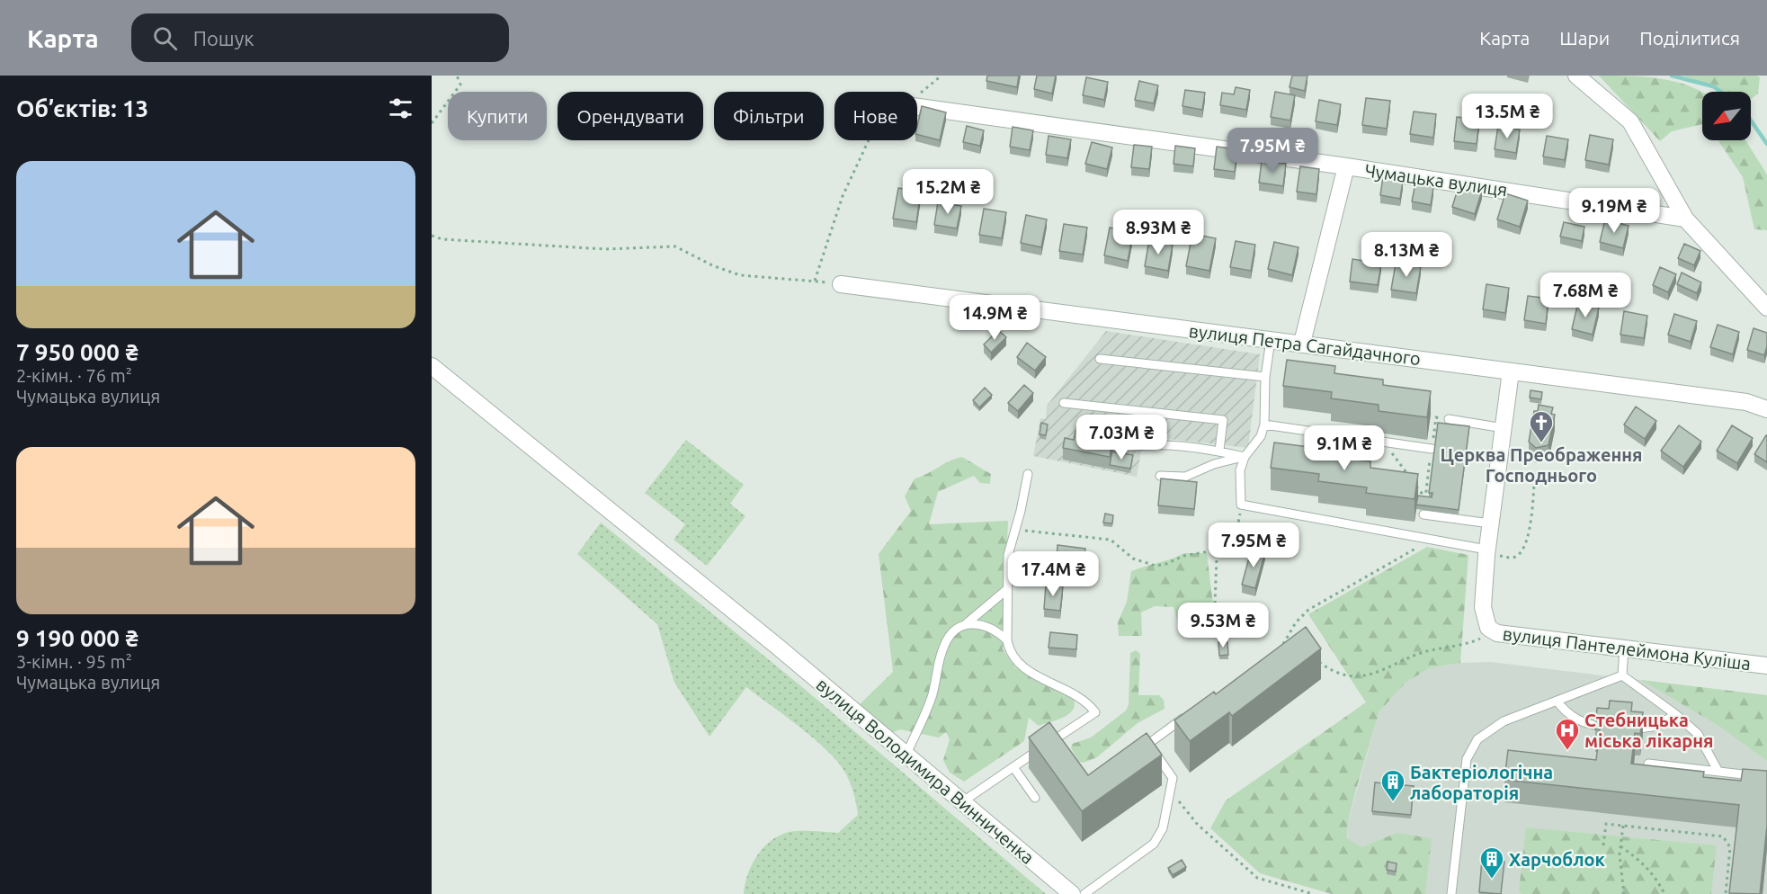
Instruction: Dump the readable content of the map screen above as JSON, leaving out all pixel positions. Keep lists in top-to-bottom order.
{
  "streets": {
    "street": [
      "Чумацька вулиця",
      "вулиця Петра Сагайдачного",
      "вулиця Пантелеймона Куліша",
      "вулиця Володимира Винниченка"
    ]
  },
  "crossings": [
    ["вулиця Петра Сагайдачного", "вулиця Пантелеймона Куліша"]
  ],
  "places": {
    "church": ["Церква Преображення Господнього"],
    "hospital": ["Стебницька міська лікарня"],
    "building": ["Бактеріологічна лабораторія", "Харчоблок"]
  },
  "north": "bottom left",
  "page": {
    "header": "Карта",
    "search": "Пошук",
    "nav": ["Карта", "Шари", "Поділитися"],
    "heading": "Об’єктів: 13",
    "chip": [
      "Купити",
      "Орендувати",
      "Фільтри",
      "Нове"
    ],
    "price": [
      "13.5M ₴",
      "7.95M ₴",
      "15.2M ₴",
      "9.19M ₴",
      "8.93M ₴",
      "8.13M ₴",
      "7.68M ₴",
      "14.9M ₴",
      "7.03M ₴",
      "9.1M ₴",
      "7.95M ₴",
      "17.4M ₴",
      "9.53M ₴"
    ],
    "list": [
      {
        "name": "7 950 000 ₴",
        "note": "2-кімн. · 76 m² · Чумацька вулиця"
      },
      {
        "name": "9 190 000 ₴",
        "note": "3-кімн. · 95 m² · Чумацька вулиця"
      }
    ]
  }
}
